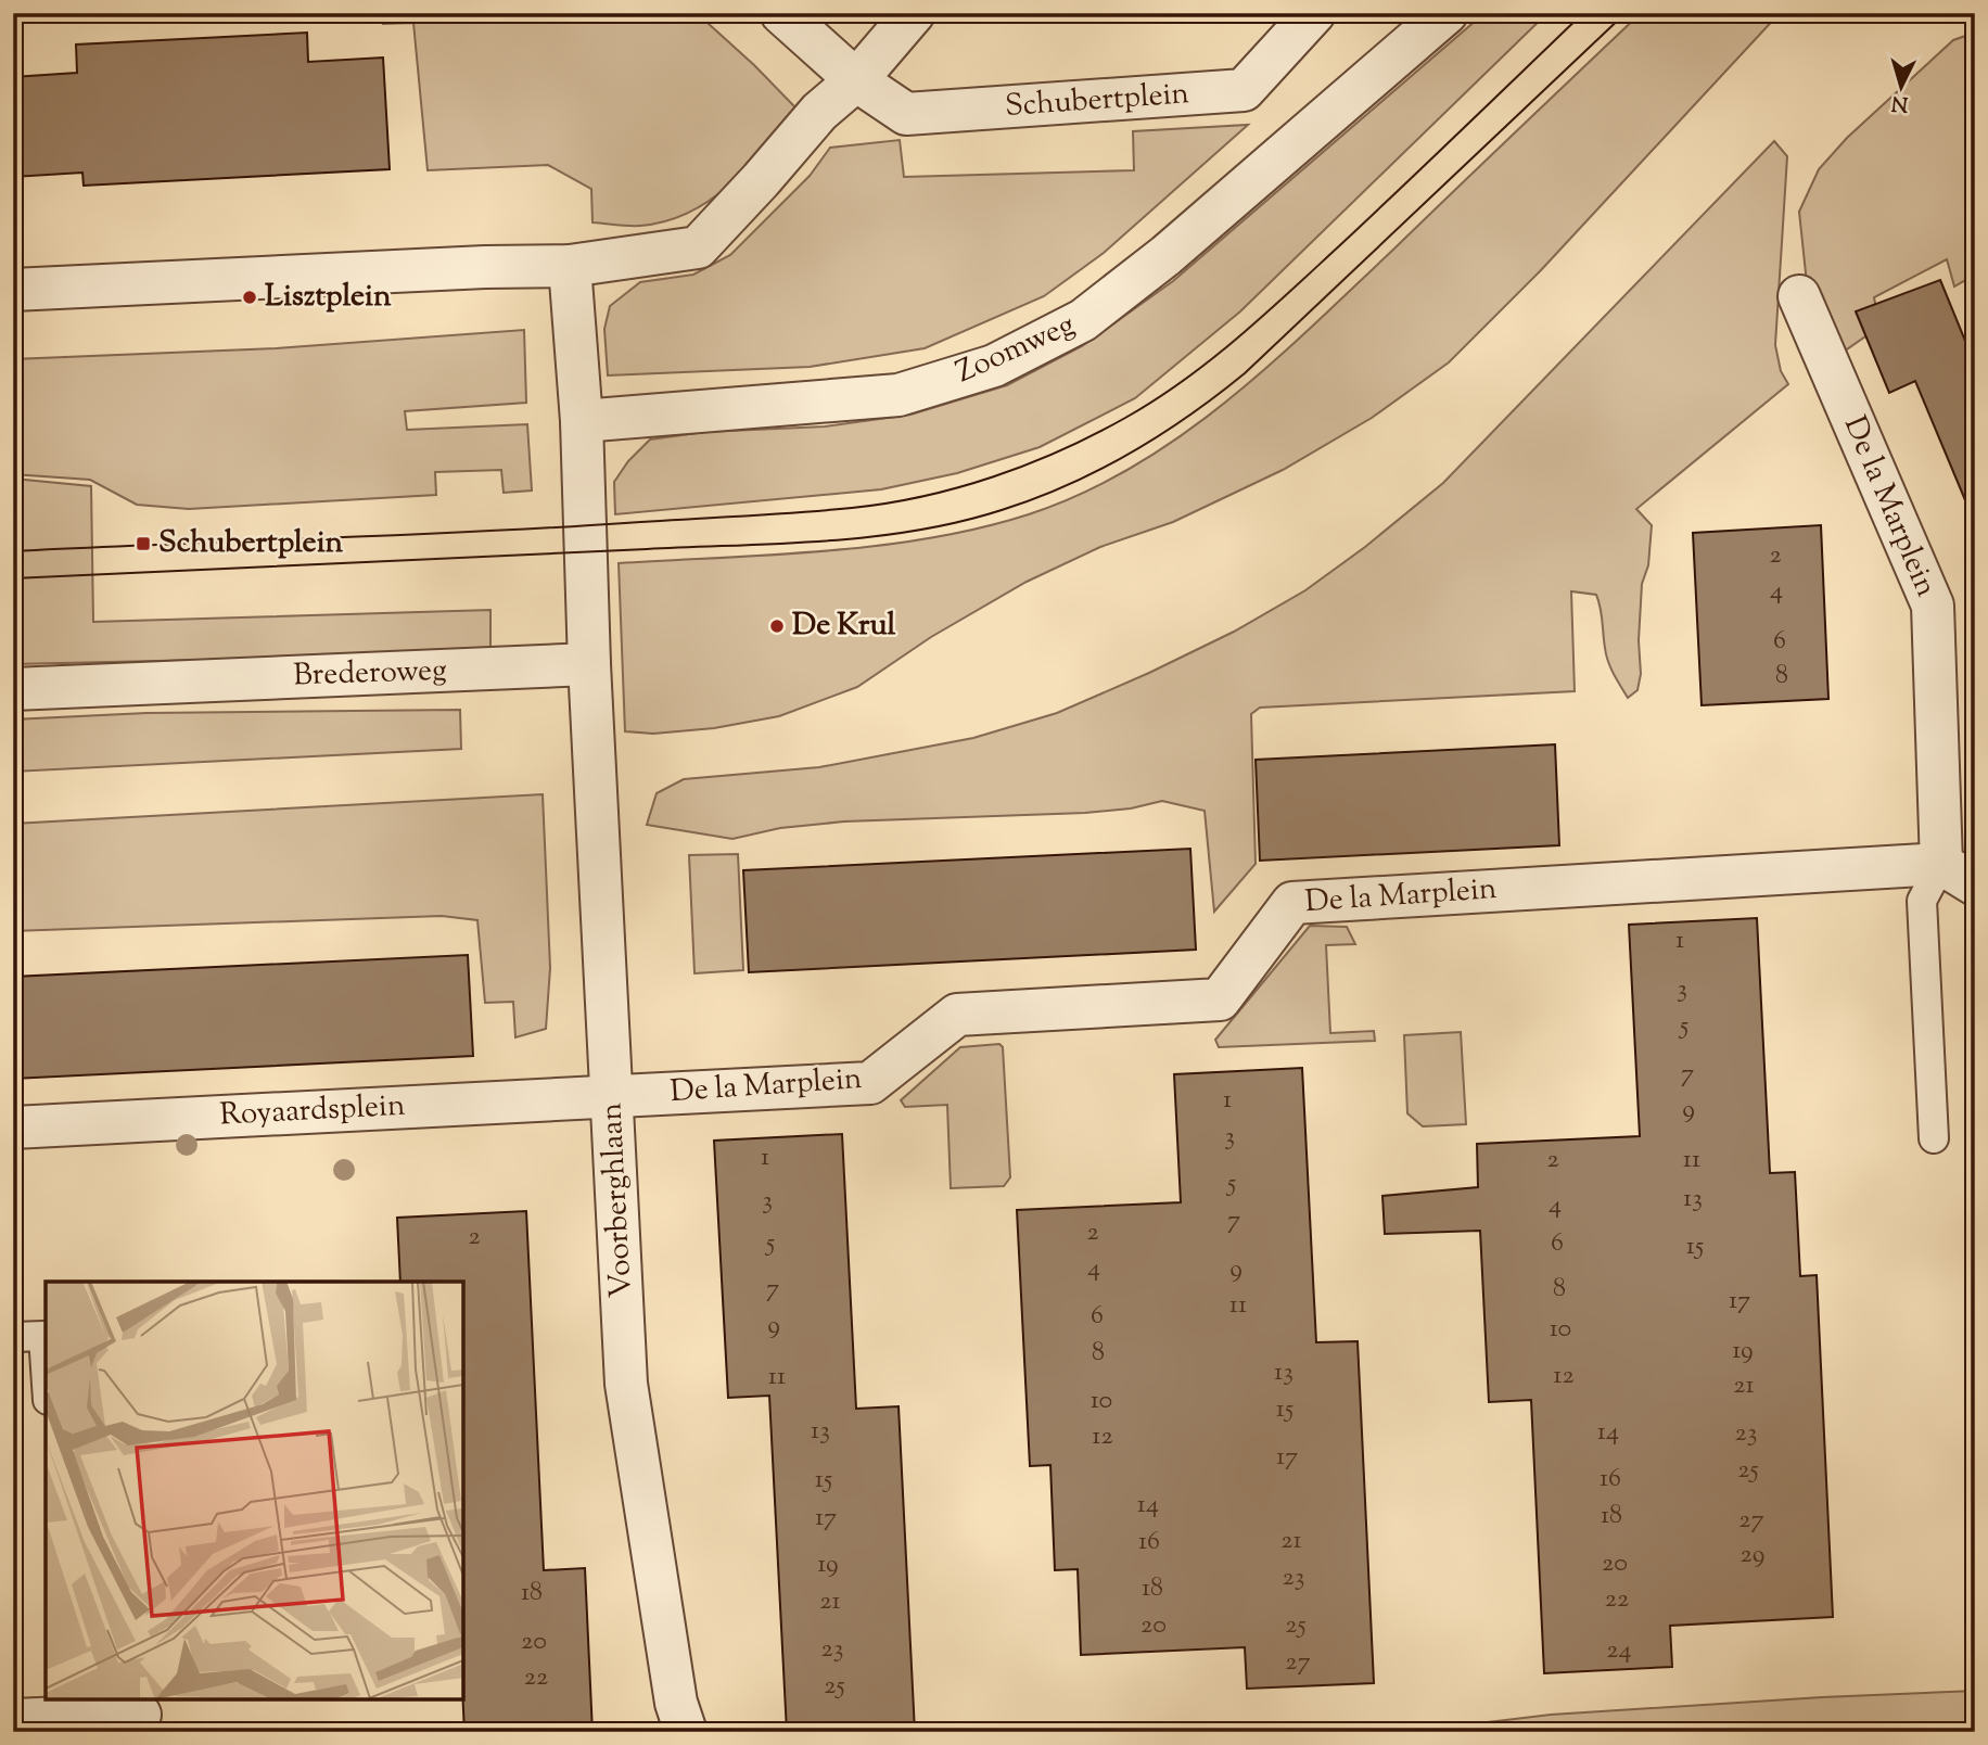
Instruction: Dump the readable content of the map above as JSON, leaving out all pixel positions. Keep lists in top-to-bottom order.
{
  "streets": {
    "street": [
      "Schubertplein",
      "Zoomweg",
      "De la Marplein",
      "Brederoweg",
      "Royaardsplein",
      "Voorberghlaan"
    ]
  },
  "crossings": [
    ["De la Marplein", "Royaardsplein"],
    ["De la Marplein", "Voorberghlaan"],
    ["Brederoweg", "Voorberghlaan"],
    ["Royaardsplein", "Voorberghlaan"]
  ],
  "places": {
    "other": ["Lisztplein", "De Krul"],
    "transit": ["Schubertplein"]
  },
  "house_numbers": [
    "2",
    "4",
    "6",
    "8",
    "1",
    "3",
    "5",
    "7",
    "1",
    "9",
    "3",
    "1",
    "2",
    "11",
    "5",
    "13",
    "3",
    "4",
    "7",
    "2",
    "2",
    "5",
    "6",
    "15",
    "4",
    "9",
    "7",
    "8",
    "17",
    "11",
    "6",
    "9",
    "10",
    "19",
    "8",
    "13",
    "12",
    "11",
    "21",
    "10",
    "15",
    "13",
    "14",
    "23",
    "12",
    "17",
    "25",
    "16",
    "15",
    "14",
    "18",
    "17",
    "27",
    "21",
    "16",
    "29",
    "20",
    "19",
    "23",
    "18",
    "18",
    "22",
    "21",
    "20",
    "25",
    "20",
    "23",
    "24",
    "27",
    "22",
    "25"
  ],
  "north": "bottom"
}
